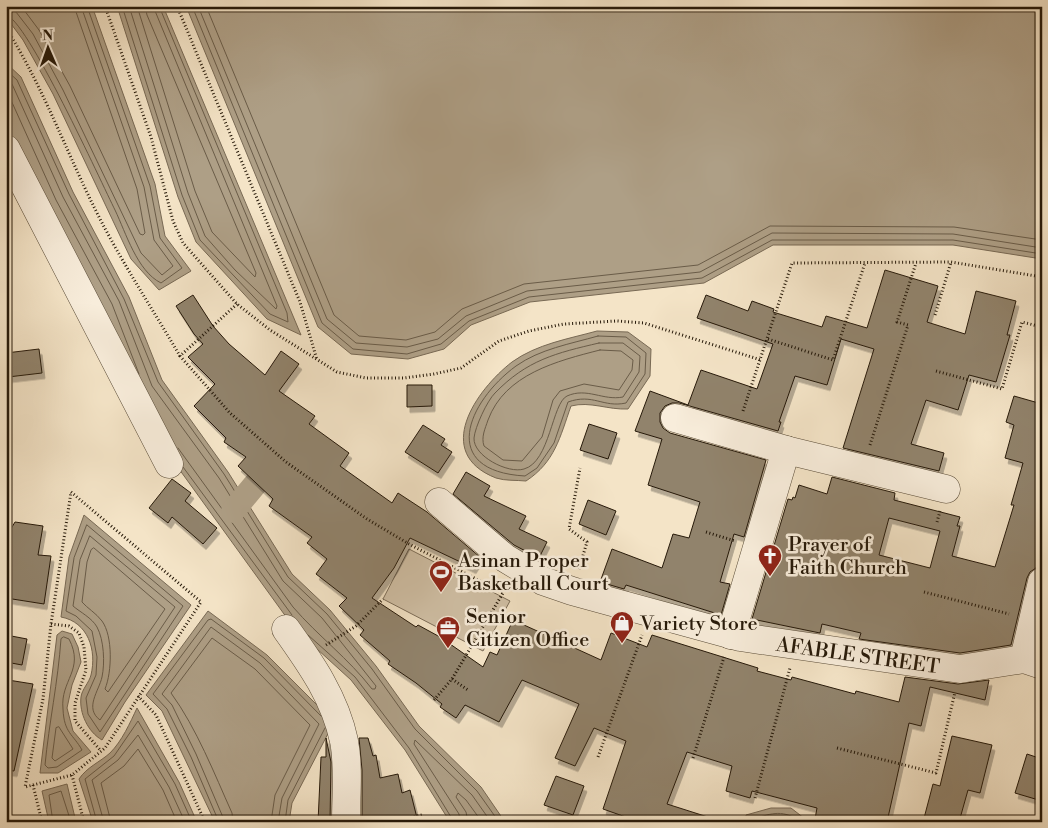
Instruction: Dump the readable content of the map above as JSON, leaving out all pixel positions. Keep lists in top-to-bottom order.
{
  "streets": {
    "street": ["AFABLE STREET"]
  },
  "places": {
    "church": ["Prayer of Faith Church"],
    "sports": ["Asinan Proper Basketball Court"],
    "shop": ["Variety Store"],
    "office": ["Senior Citizen Office"]
  },
  "north": "top"
}
